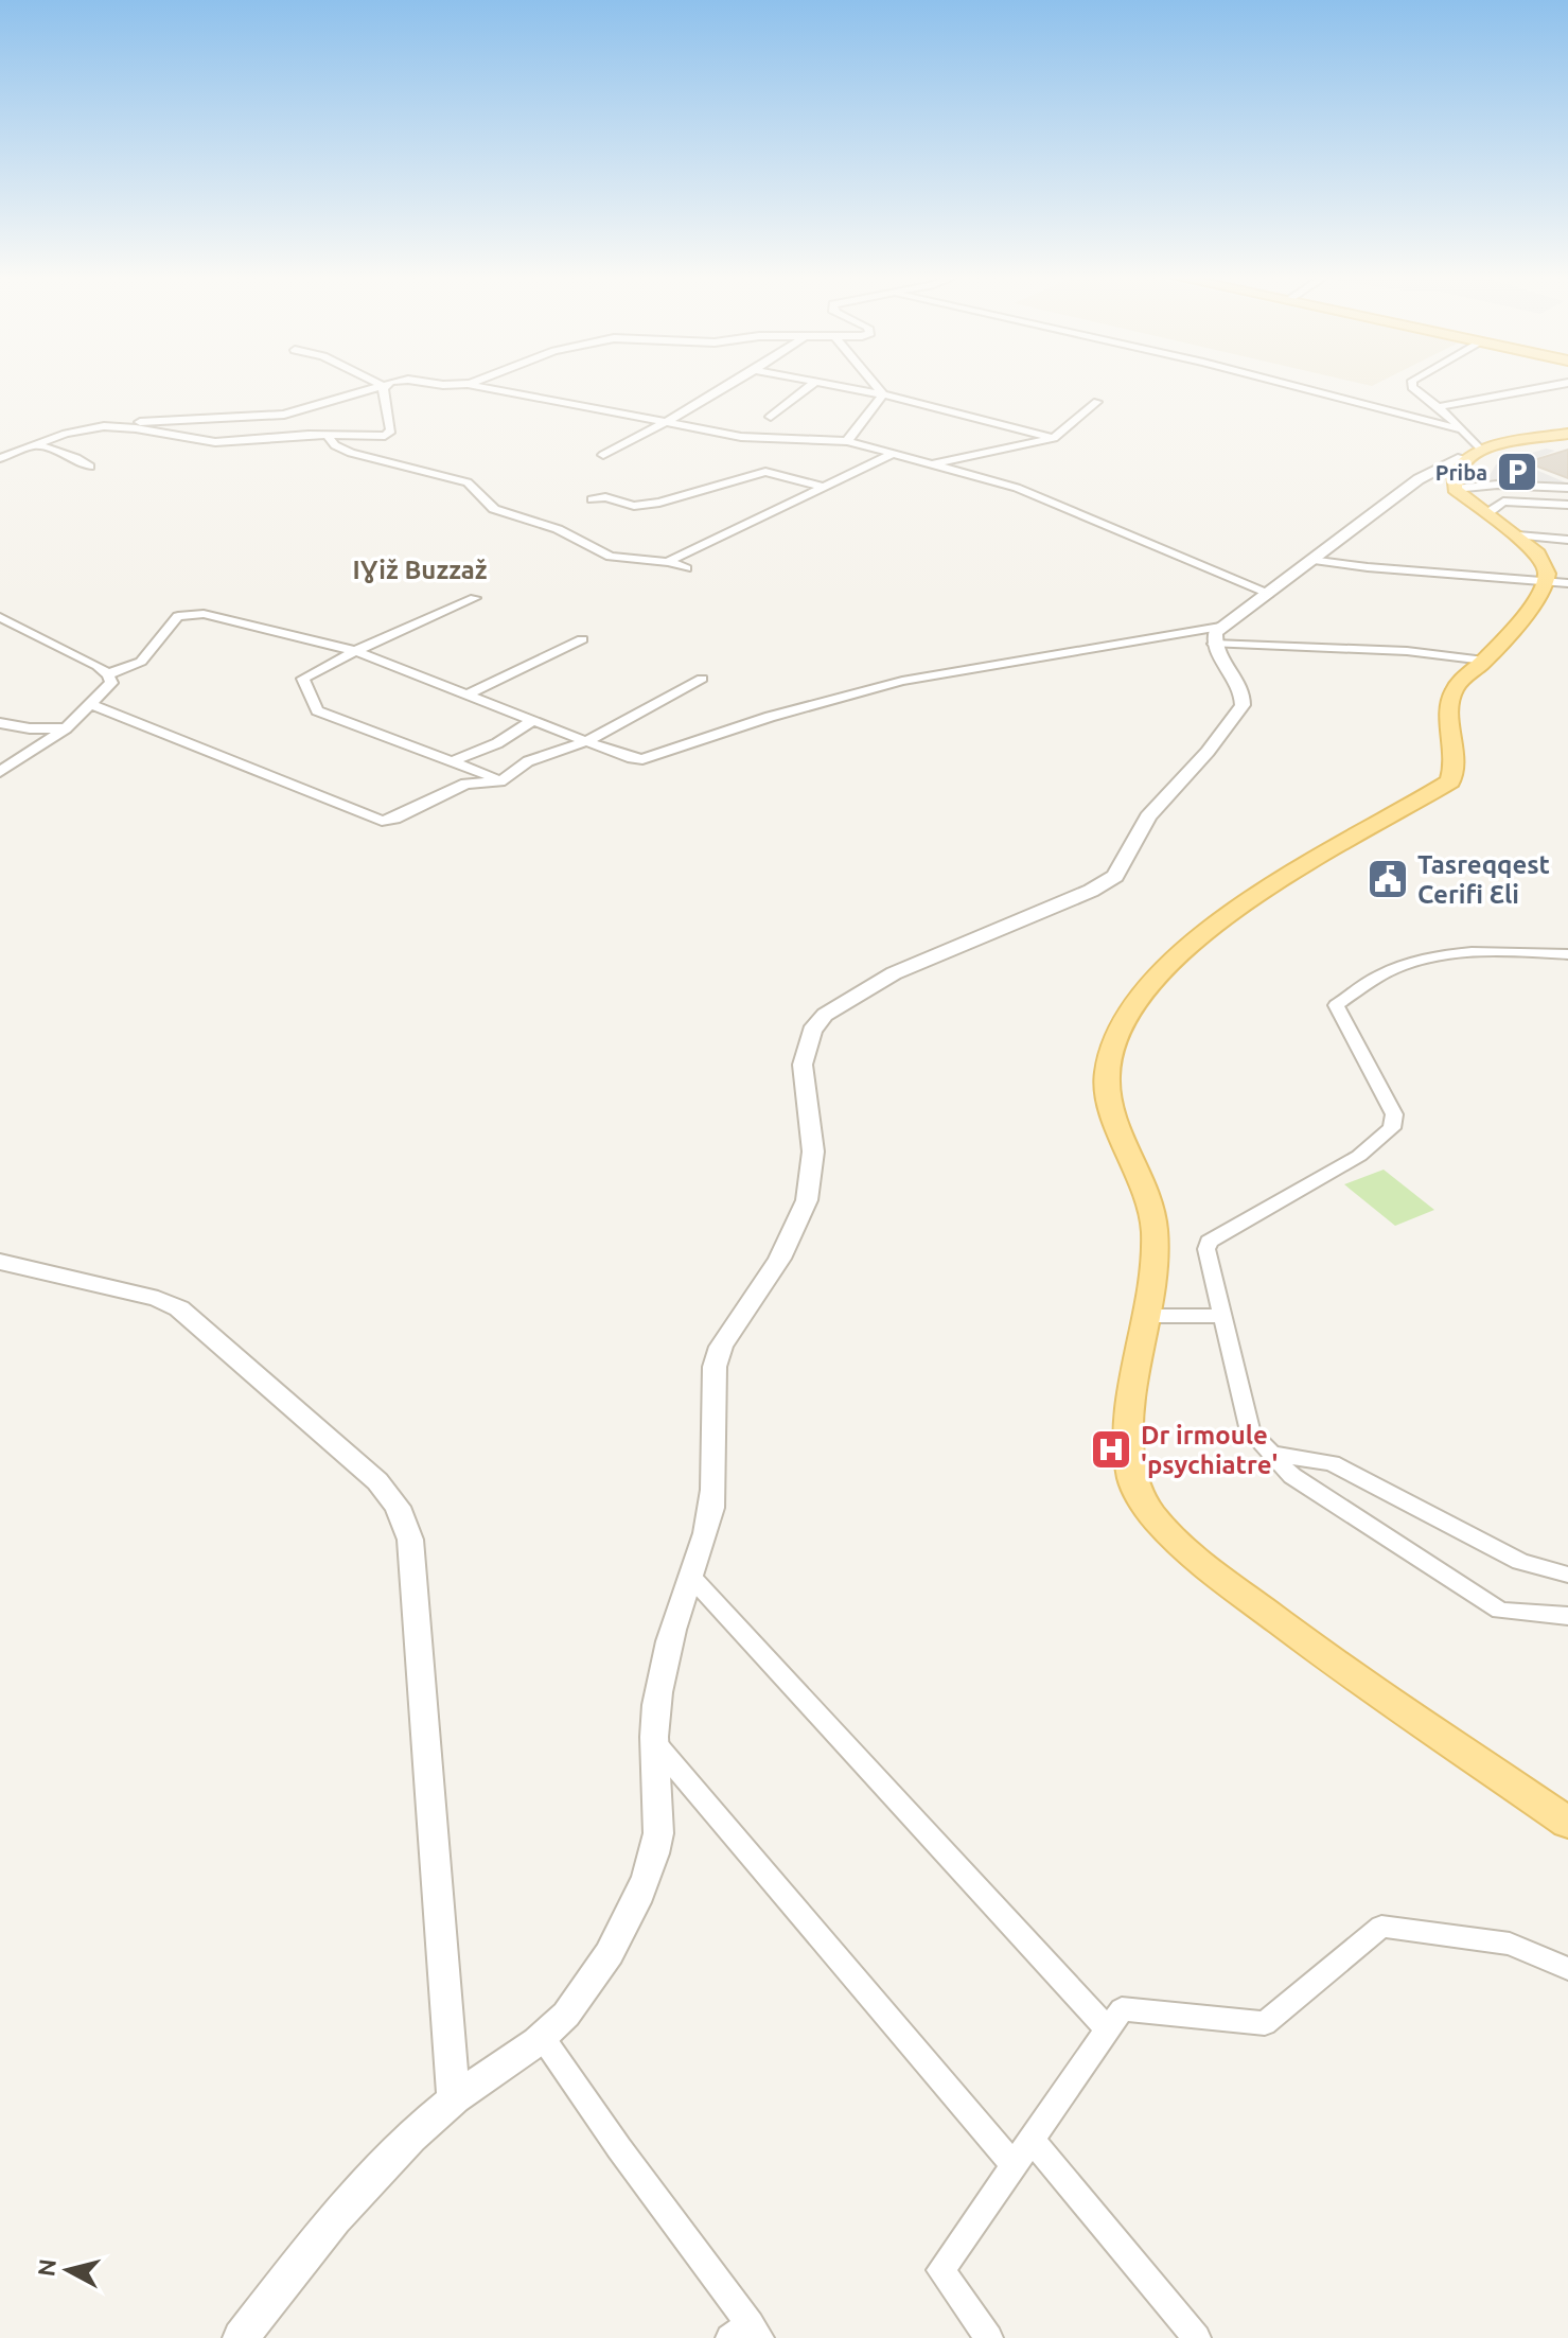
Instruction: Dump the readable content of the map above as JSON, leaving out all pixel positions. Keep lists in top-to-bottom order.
{
  "districts": ["Iɣiž Buzzaž"],
  "places": {
    "parking": ["Priba"],
    "public building": ["Tasreqqest Cerifi Ɛli"],
    "hospital": ["Dr irmoule 'psychiatre'"]
  },
  "north": "left"
}
